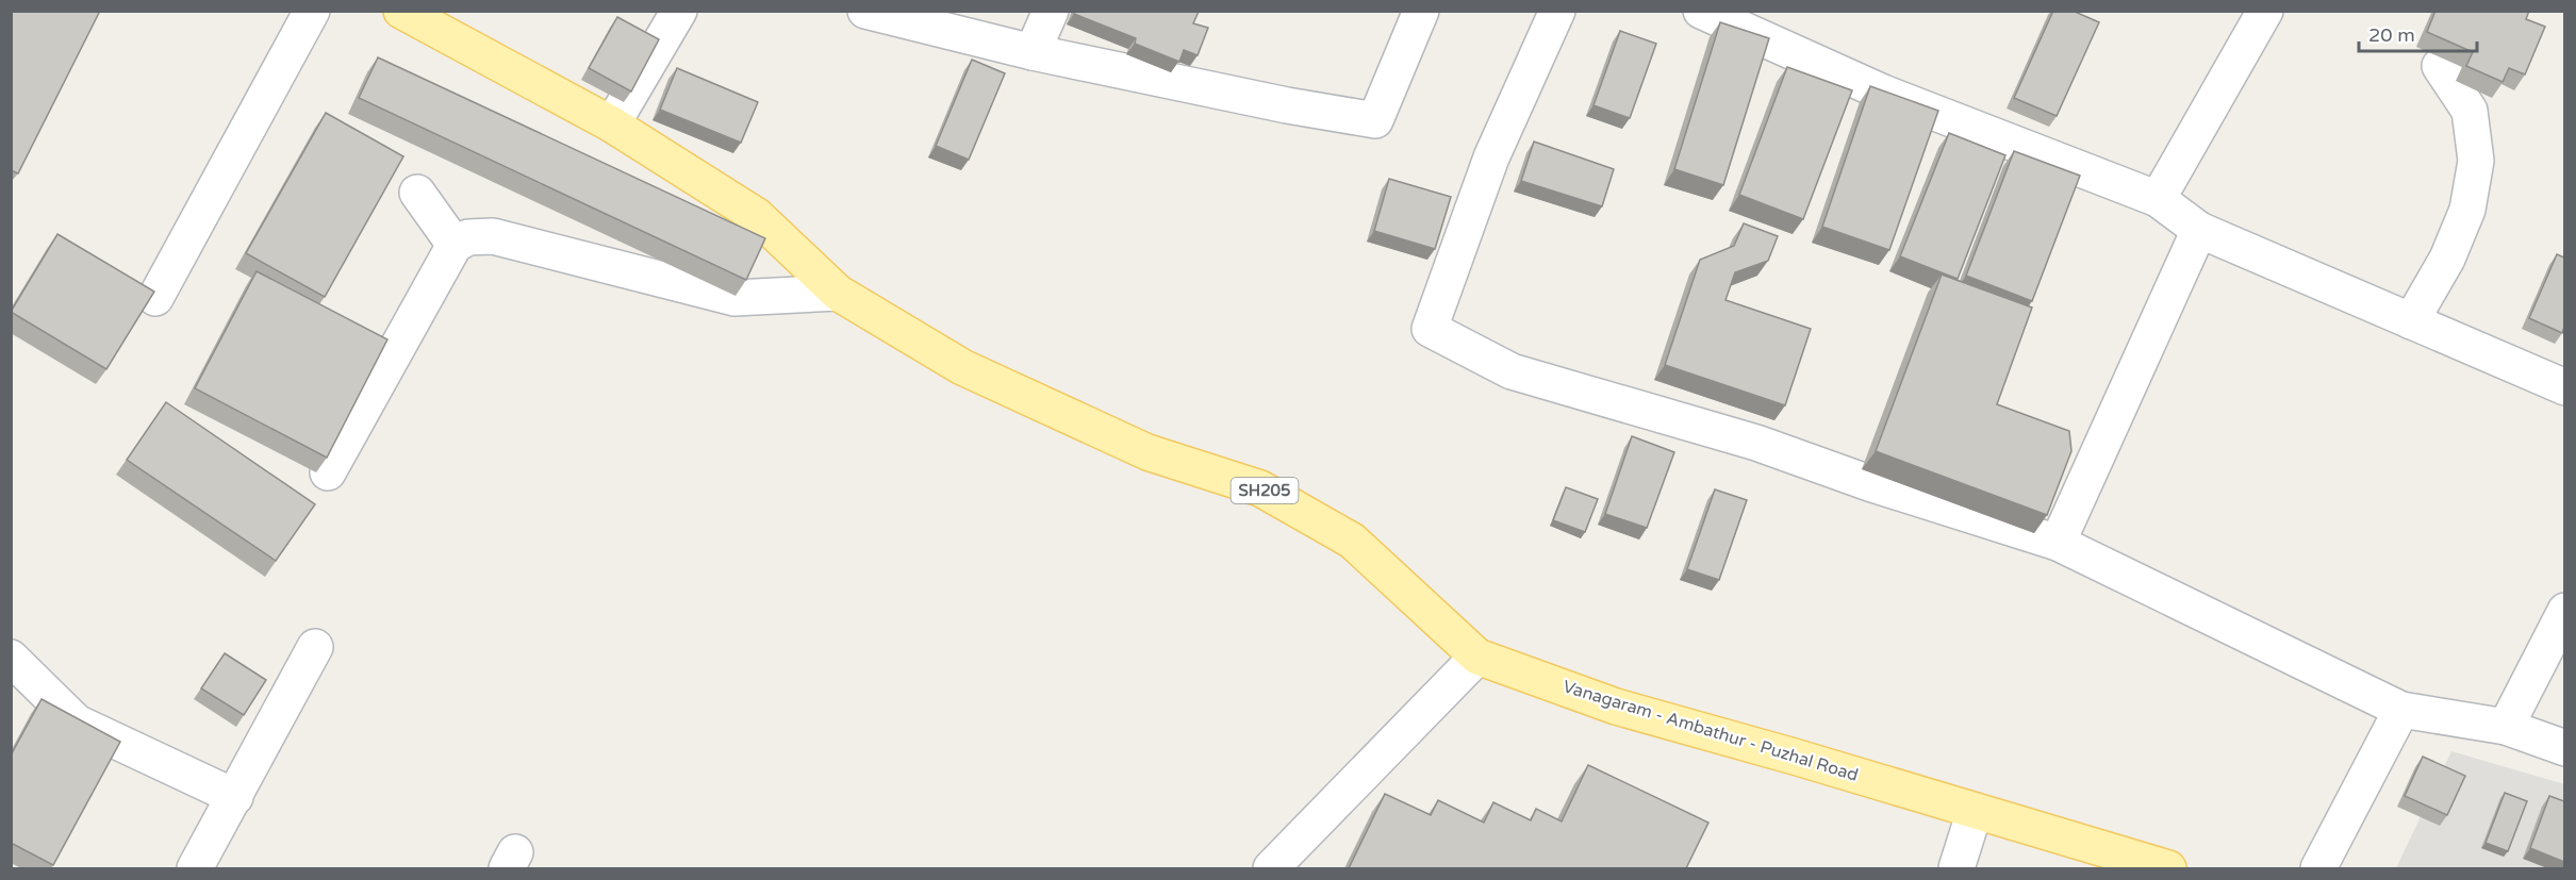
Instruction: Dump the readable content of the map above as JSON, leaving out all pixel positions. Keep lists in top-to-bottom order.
{
  "streets": {
    "main road": ["SH205", "Vanagaram - Ambathur - Puzhal Road"]
  },
  "scale_bar": "20 m"
}
